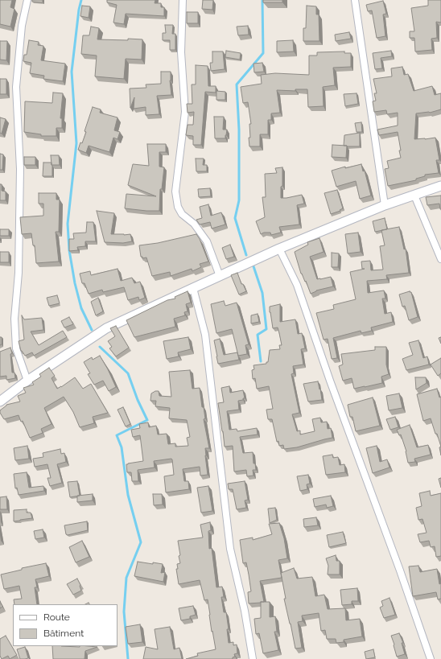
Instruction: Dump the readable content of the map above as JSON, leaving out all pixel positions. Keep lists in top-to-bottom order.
{
  "legend": ["Route", "Bâtiment"]
}
